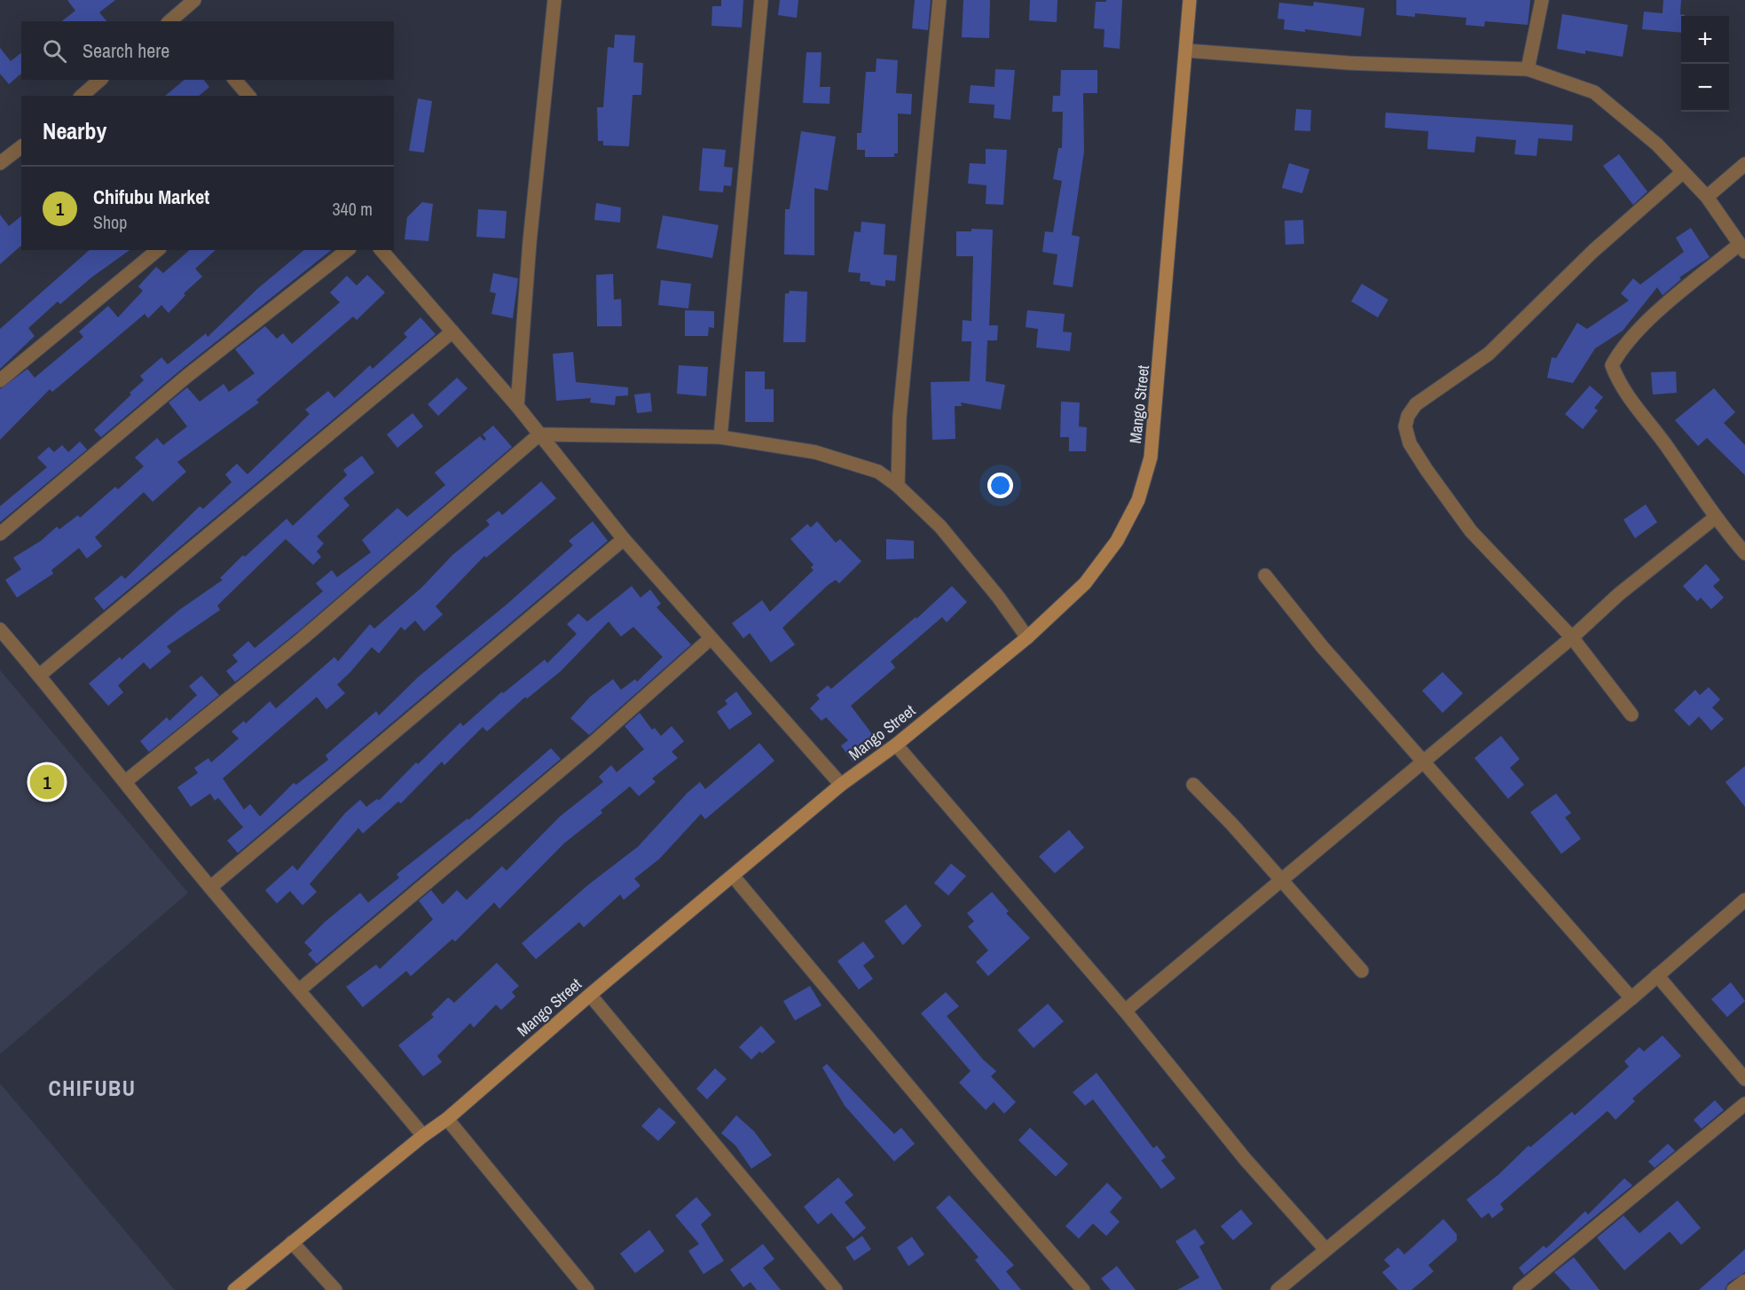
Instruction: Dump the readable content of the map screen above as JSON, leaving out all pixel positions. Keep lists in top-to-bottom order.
{
  "streets": {
    "main road": ["Mango Street"]
  },
  "districts": ["CHIFUBU"],
  "page": {
    "map_buttons": ["+", "−"],
    "search": "Search here",
    "heading": "Nearby",
    "list": [
      {
        "mark": "1",
        "name": "Chifubu Market",
        "note": "Shop",
        "value": "340 m"
      }
    ],
    "pins": "1"
  }
}
